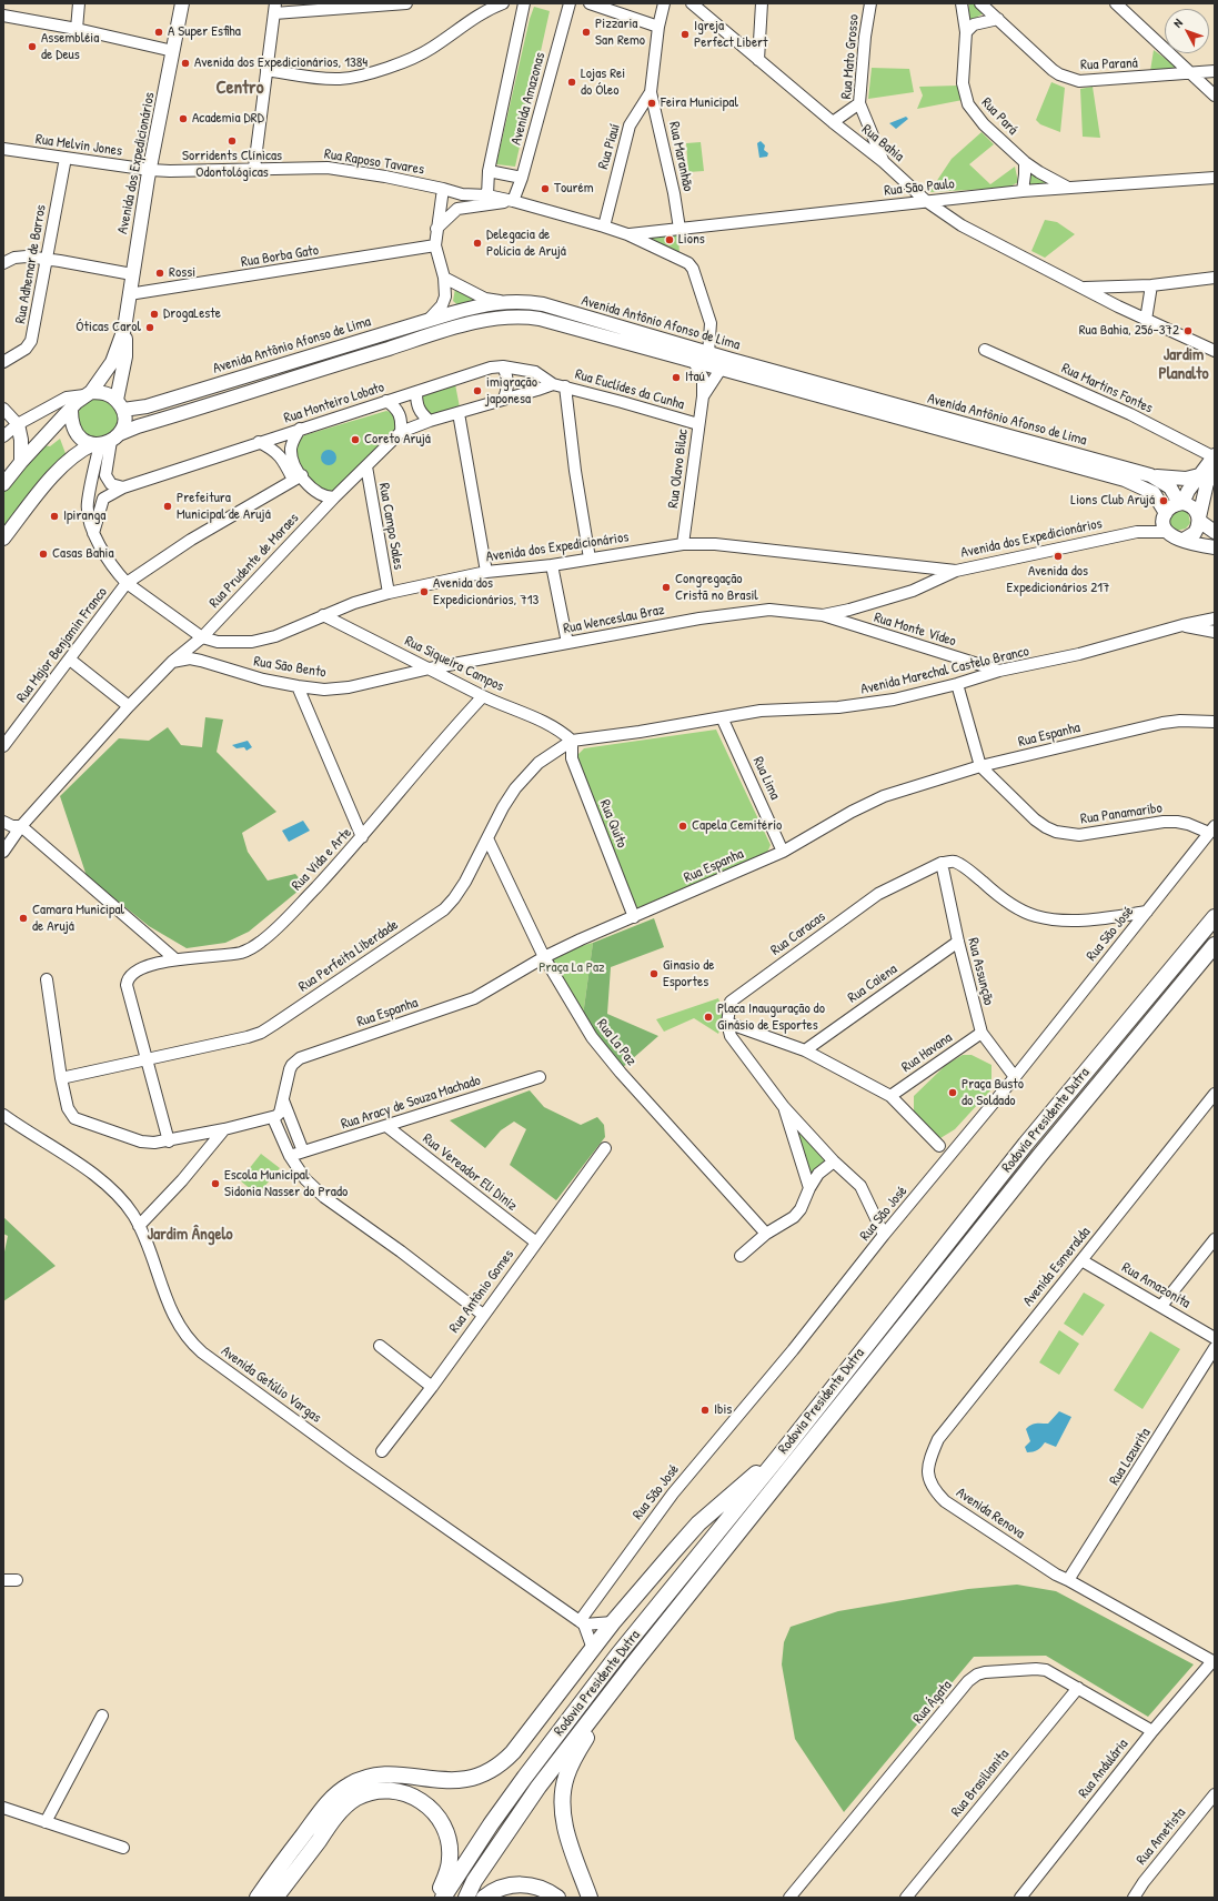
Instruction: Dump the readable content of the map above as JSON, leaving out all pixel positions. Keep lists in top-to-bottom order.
{
  "streets": {
    "highway": ["Rodovia Presidente Dutra"],
    "main road": ["Avenida dos Expedicionários", "Avenida Antônio Afonso de Lima"],
    "street": [
      "Rua Mato Grosso",
      "Rua Paraná",
      "Avenida Amazonas",
      "Rua Pará",
      "Rua Bahia",
      "Rua Melvin Jones",
      "Rua Piauí",
      "Rua Maranhão",
      "Rua Raposo Tavares",
      "Rua São Paulo",
      "Rua Borba Gato",
      "Rua Adhemar de Barros",
      "Rua Martins Fontes",
      "Rua Euclídes da Cunha",
      "Rua Monteiro Lobato",
      "Rua Olavo Bilac",
      "Rua Campo Sales",
      "Rua Prudente de Moraes",
      "Rua Wenceslau Braz",
      "Rua Monte Vídeo",
      "Rua Major Benjamin Franco",
      "Rua Siqueira Campos",
      "Rua São Bento",
      "Avenida Marechal Castelo Branco",
      "Rua Espanha",
      "Rua Lima",
      "Rua Panamaribo",
      "Rua Quito",
      "Rua Vida e Arte",
      "Rua Caracas",
      "Rua São José",
      "Rua Perfeita Liberdade",
      "Rua Assunção",
      "Rua Caiena",
      "Rua La Paz",
      "Rua Havana",
      "Rua Aracy de Souza Machado",
      "Rua Vereador Eli Diniz",
      "Avenida Esmeralda",
      "Rua Amazonita",
      "Rua Antônio Gomes",
      "Avenida Getúlio Vargas",
      "Rua Lazurita",
      "Avenida Renova",
      "Rua Ágata",
      "Rua Andulária",
      "Rua Brasilianita",
      "Rua Ametista"
    ]
  },
  "crossings": [
    ["Rua Mato Grosso", "Rua Bahia"],
    ["Avenida Amazonas", "Rua Raposo Tavares"],
    ["Rua Pará", "Rua São Paulo"],
    ["Rua Bahia", "Rua São Paulo"],
    ["Rua Melvin Jones", "Rua Raposo Tavares"],
    ["Rua Melvin Jones", "Avenida dos Expedicionários"],
    ["Rua Melvin Jones", "Rua Adhemar de Barros"],
    ["Rua Piauí", "Rua Maranhão"],
    ["Rua Piauí", "Rua Raposo Tavares"],
    ["Rua Maranhão", "Rua São Paulo"],
    ["Rua Raposo Tavares", "Avenida dos Expedicionários"],
    ["Rua Raposo Tavares", "Rua São Paulo"],
    ["Avenida dos Expedicionários", "Rua Borba Gato"],
    ["Avenida dos Expedicionários", "Avenida Antônio Afonso de Lima"],
    ["Avenida dos Expedicionários", "Rua Monteiro Lobato"],
    ["Avenida dos Expedicionários", "Rua Olavo Bilac"],
    ["Avenida dos Expedicionários", "Rua Campo Sales"],
    ["Avenida dos Expedicionários", "Rua Prudente de Moraes"],
    ["Avenida dos Expedicionários", "Rua Wenceslau Braz"],
    ["Avenida dos Expedicionários", "Rua Major Benjamin Franco"],
    ["Avenida dos Expedicionários", "Rua Siqueira Campos"],
    ["Avenida Antônio Afonso de Lima", "Rua Olavo Bilac"],
    ["Rua Euclídes da Cunha", "Rua Monteiro Lobato"],
    ["Rua Euclídes da Cunha", "Rua Olavo Bilac"],
    ["Rua Euclídes da Cunha", "Rua Prudente de Moraes"],
    ["Rua Monteiro Lobato", "Rua Prudente de Moraes"],
    ["Rua Campo Sales", "Rua Prudente de Moraes"],
    ["Rua Prudente de Moraes", "Rua São Bento"],
    ["Rua Wenceslau Braz", "Rua Monte Vídeo"],
    ["Rua Wenceslau Braz", "Rua Siqueira Campos"],
    ["Rua Wenceslau Braz", "Rua São Bento"],
    ["Rua Monte Vídeo", "Avenida Marechal Castelo Branco"],
    ["Rua Siqueira Campos", "Rua São Bento"],
    ["Rua Siqueira Campos", "Avenida Marechal Castelo Branco"],
    ["Rua Siqueira Campos", "Rua Quito"],
    ["Rua Siqueira Campos", "Rua Vida e Arte"],
    ["Rua Siqueira Campos", "Rua Perfeita Liberdade"],
    ["Avenida Marechal Castelo Branco", "Rua Lima"],
    ["Avenida Marechal Castelo Branco", "Rua Quito"],
    ["Avenida Marechal Castelo Branco", "Rua Perfeita Liberdade"],
    ["Rua Espanha", "Rua Lima"],
    ["Rua Espanha", "Rua Panamaribo"],
    ["Rua Espanha", "Rua Quito"],
    ["Rua Espanha", "Rua La Paz"],
    ["Rua Panamaribo", "Rua São José"],
    ["Rua Quito", "Rua Perfeita Liberdade"],
    ["Rua Vida e Arte", "Rua Perfeita Liberdade"],
    ["Rua Caracas", "Rua Assunção"],
    ["Rua São José", "Rua Assunção"],
    ["Rua São José", "Avenida Getúlio Vargas"],
    ["Rua Perfeita Liberdade", "Rua La Paz"],
    ["Rua Assunção", "Rua Caiena"],
    ["Rua Assunção", "Rua Havana"],
    ["Rua Aracy de Souza Machado", "Rua Vereador Eli Diniz"],
    ["Rua Vereador Eli Diniz", "Rua Antônio Gomes"],
    ["Avenida Esmeralda", "Rua Amazonita"],
    ["Avenida Esmeralda", "Avenida Renova"],
    ["Rua Lazurita", "Avenida Renova"],
    ["Avenida Renova", "Rua Andulária"],
    ["Rua Ágata", "Rua Andulária"],
    ["Rua Ágata", "Rua Brasilianita"]
  ],
  "districts": ["Centro", "Jardim Planalto", "Jardim Ângelo"],
  "parks": ["Praça La Paz"],
  "places": [
    "A Super Esfiha",
    "Pizzaria San Remo",
    "Igreja Perfect Libert",
    "Assembléia de Deus",
    "Avenida dos Expedicionários, 1384",
    "Lojas Rei do Óleo",
    "Feira Municipal",
    "Academia DRD",
    "Sorridents Clínicas Odontológicas",
    "Tourém",
    "Lions",
    "Delegacia de Polícia de Arujá",
    "Rossi",
    "DrogaLeste",
    "Óticas Carol",
    "Rua Bahia, 256-372",
    "Itaú",
    "imigração japonesa",
    "Coreto Arujá",
    "Lions Club Arujá",
    "Prefeitura Municipal de Arujá",
    "Ipiranga",
    "Casas Bahia",
    "Avenida dos Expedicionários 217",
    "Congregação Cristã no Brasil",
    "Avenida dos Expedicionários, 713",
    "Capela Cemitério",
    "Camara Municipal de Arujá",
    "Ginasio de Esportes",
    "Placa Inauguração do Ginásio de Esportes",
    "Praça Busto do Soldado",
    "Escola Municipal Sidonia Nasser do Prado",
    "Ibis"
  ],
  "north": "top left"
}
